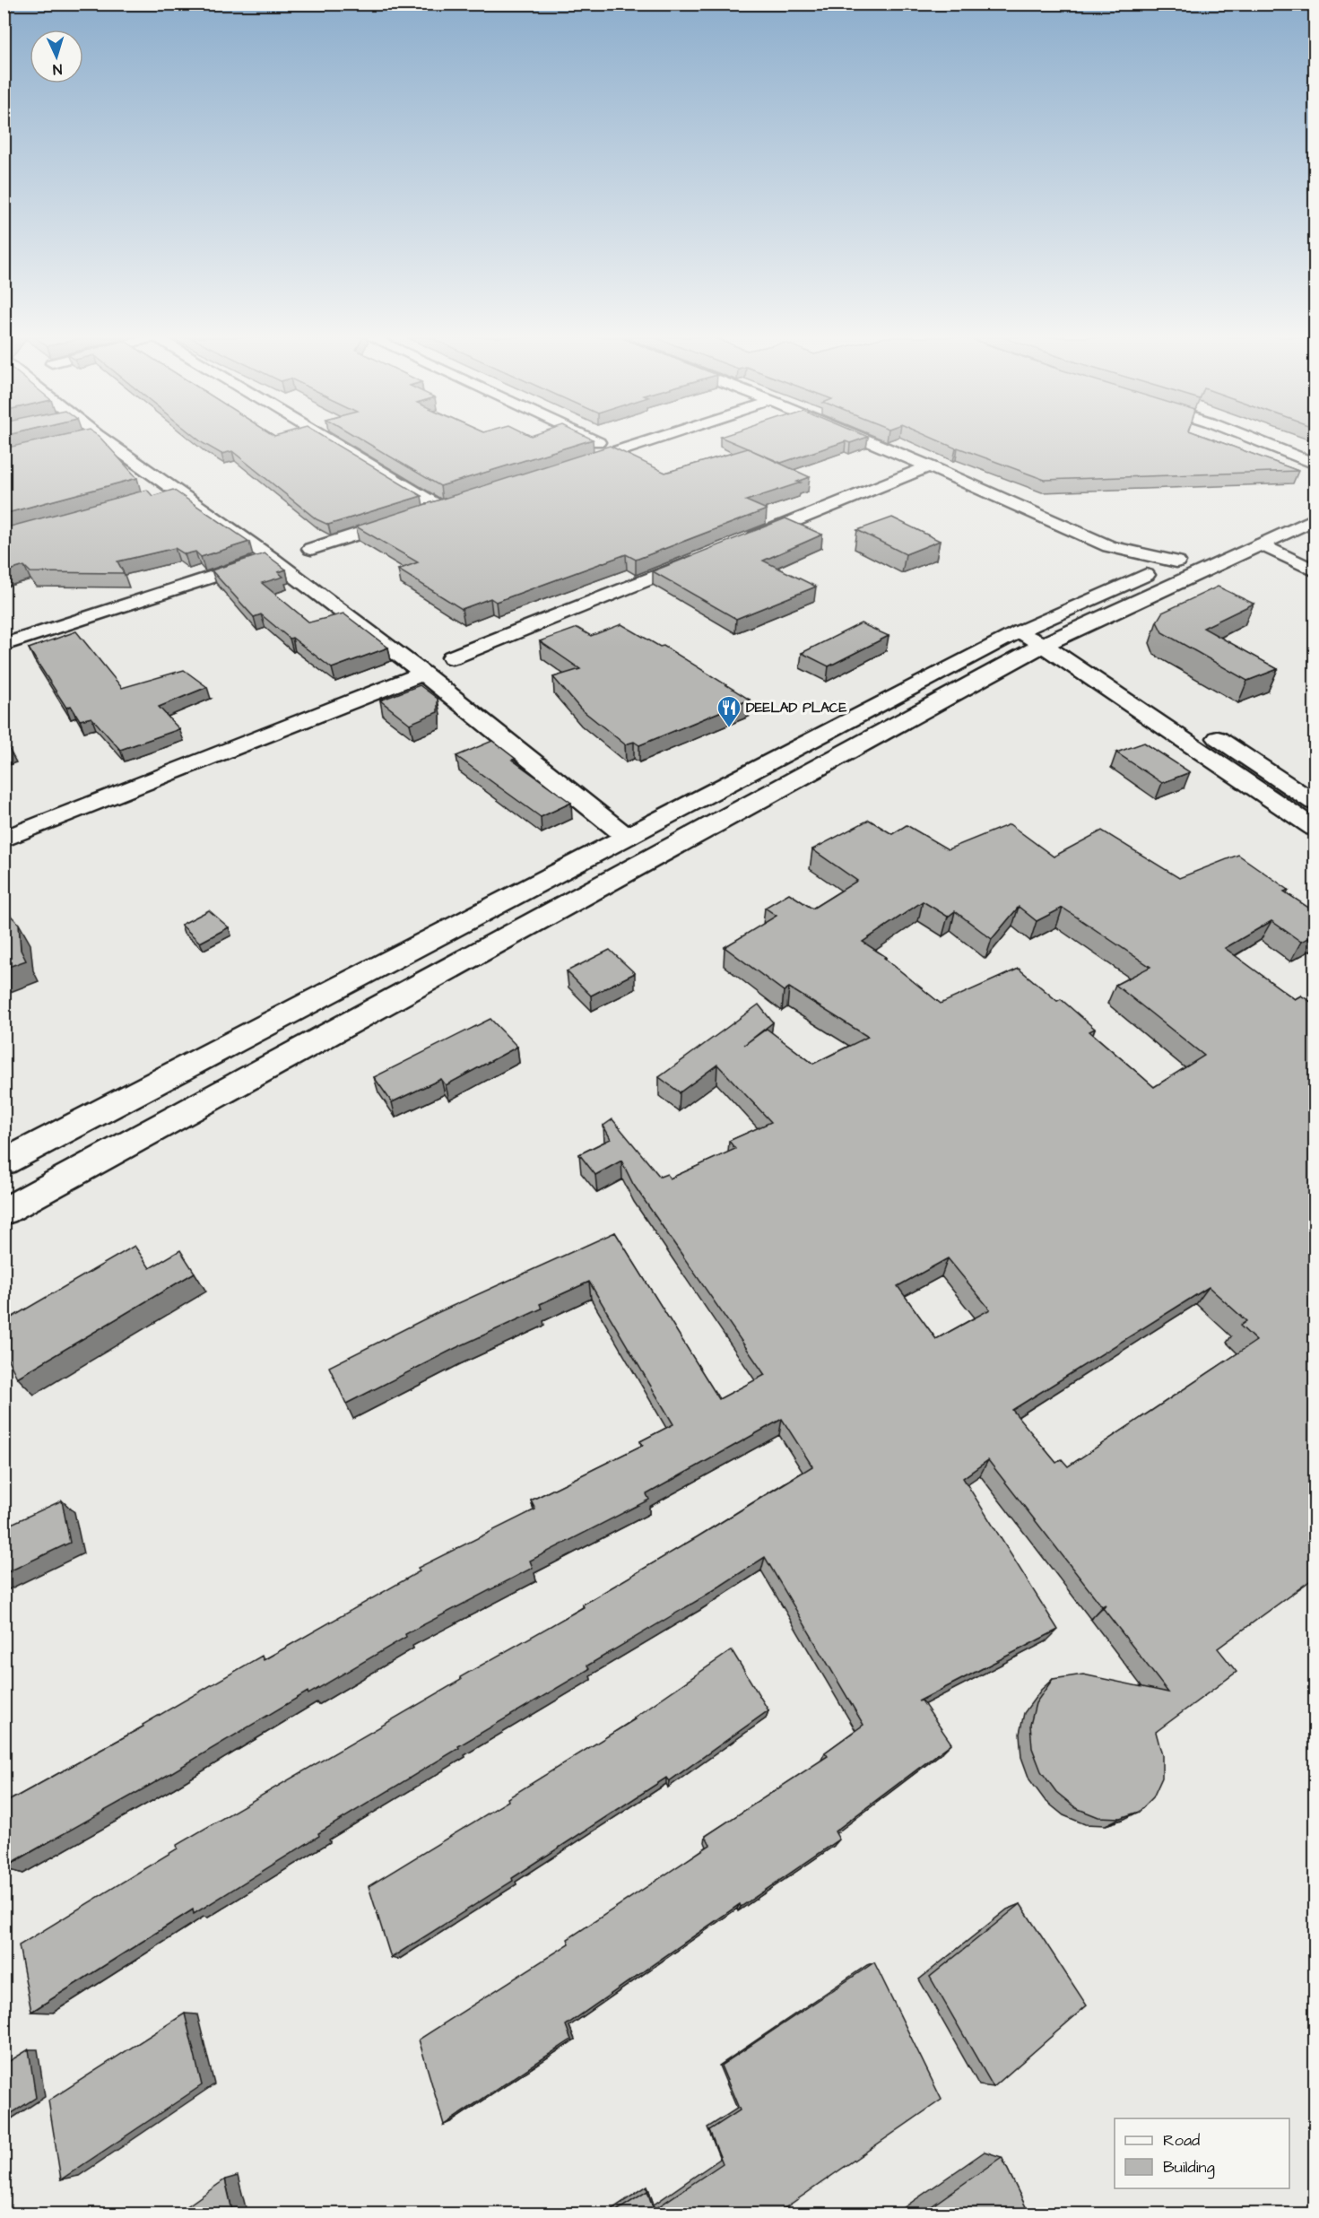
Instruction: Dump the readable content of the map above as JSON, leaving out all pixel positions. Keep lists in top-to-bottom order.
{
  "places": {
    "restaurant": ["DEELAD PLACE"]
  },
  "legend": ["Road", "Building"],
  "north": "bottom"
}
